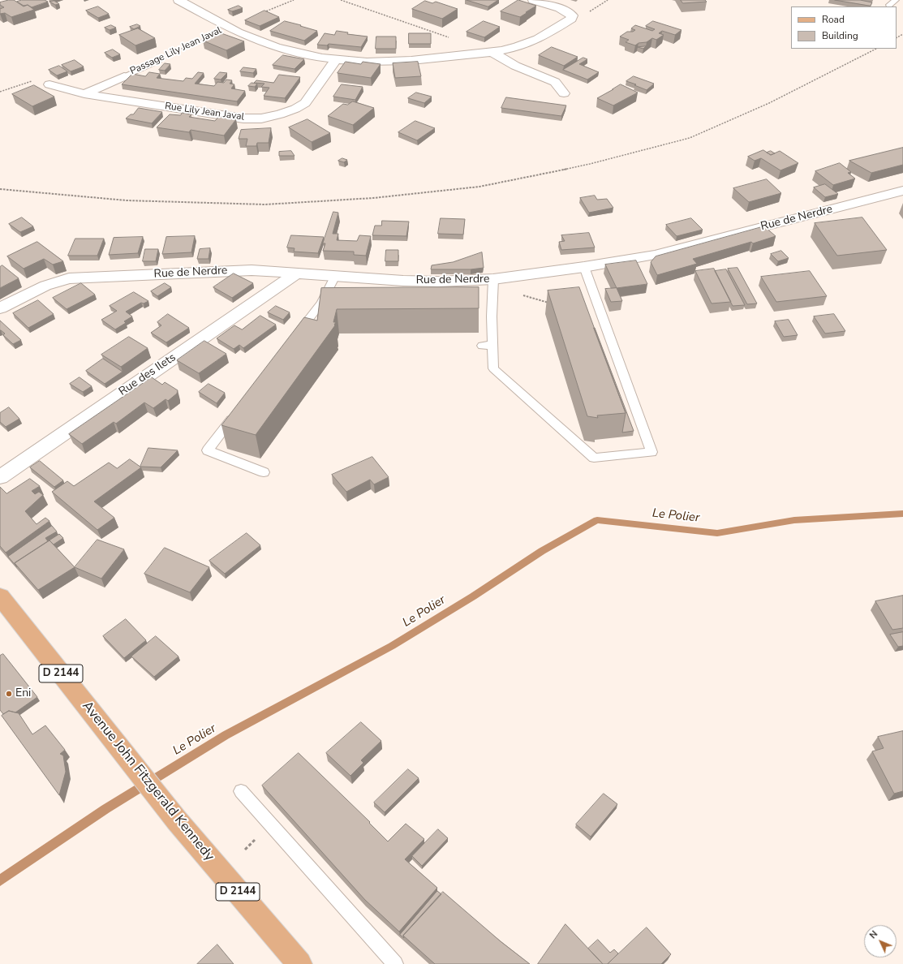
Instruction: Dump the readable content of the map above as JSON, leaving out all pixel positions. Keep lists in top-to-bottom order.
{
  "streets": {
    "main road": ["D 2144", "Avenue John Fitzgerald Kennedy"],
    "street": ["Rue Lily Jean Javal", "Rue de Nerdre", "Rue des Ilets"],
    "lane": ["Passage Lily Jean Javal"]
  },
  "crossings": [
    ["Rue de Nerdre", "Rue des Ilets"]
  ],
  "water": ["Le Polier"],
  "places": ["Eni"],
  "legend": ["Road", "Building"],
  "north": "top left"
}
